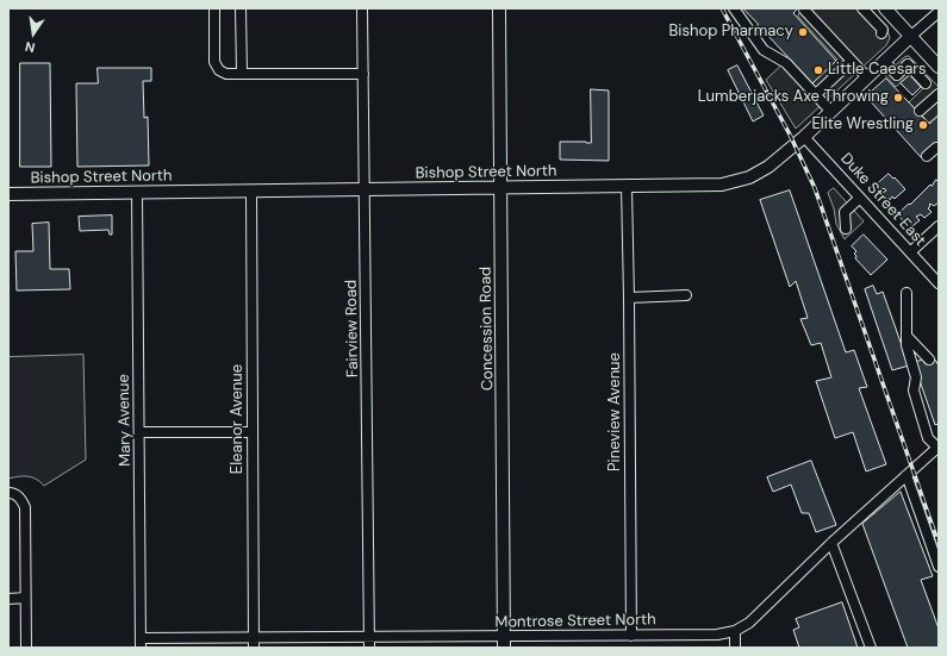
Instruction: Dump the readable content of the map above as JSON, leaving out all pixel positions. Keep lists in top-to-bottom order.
{
  "streets": {
    "main road": ["Bishop Street North", "Concession Road"],
    "street": [
      "Duke Street East",
      "Fairview Road",
      "Pineview Avenue",
      "Eleanor Avenue",
      "Mary Avenue",
      "Montrose Street North"
    ]
  },
  "crossings": [
    ["Bishop Street North", "Duke Street East"],
    ["Bishop Street North", "Fairview Road"],
    ["Bishop Street North", "Concession Road"],
    ["Bishop Street North", "Pineview Avenue"],
    ["Bishop Street North", "Eleanor Avenue"],
    ["Bishop Street North", "Mary Avenue"],
    ["Fairview Road", "Montrose Street North"],
    ["Concession Road", "Montrose Street North"],
    ["Pineview Avenue", "Montrose Street North"],
    ["Eleanor Avenue", "Montrose Street North"],
    ["Mary Avenue", "Montrose Street North"]
  ],
  "places": [
    "Bishop Pharmacy",
    "Little Caesars",
    "Lumberjacks Axe Throwing",
    "Elite Wrestling"
  ],
  "north": "bottom"
}
